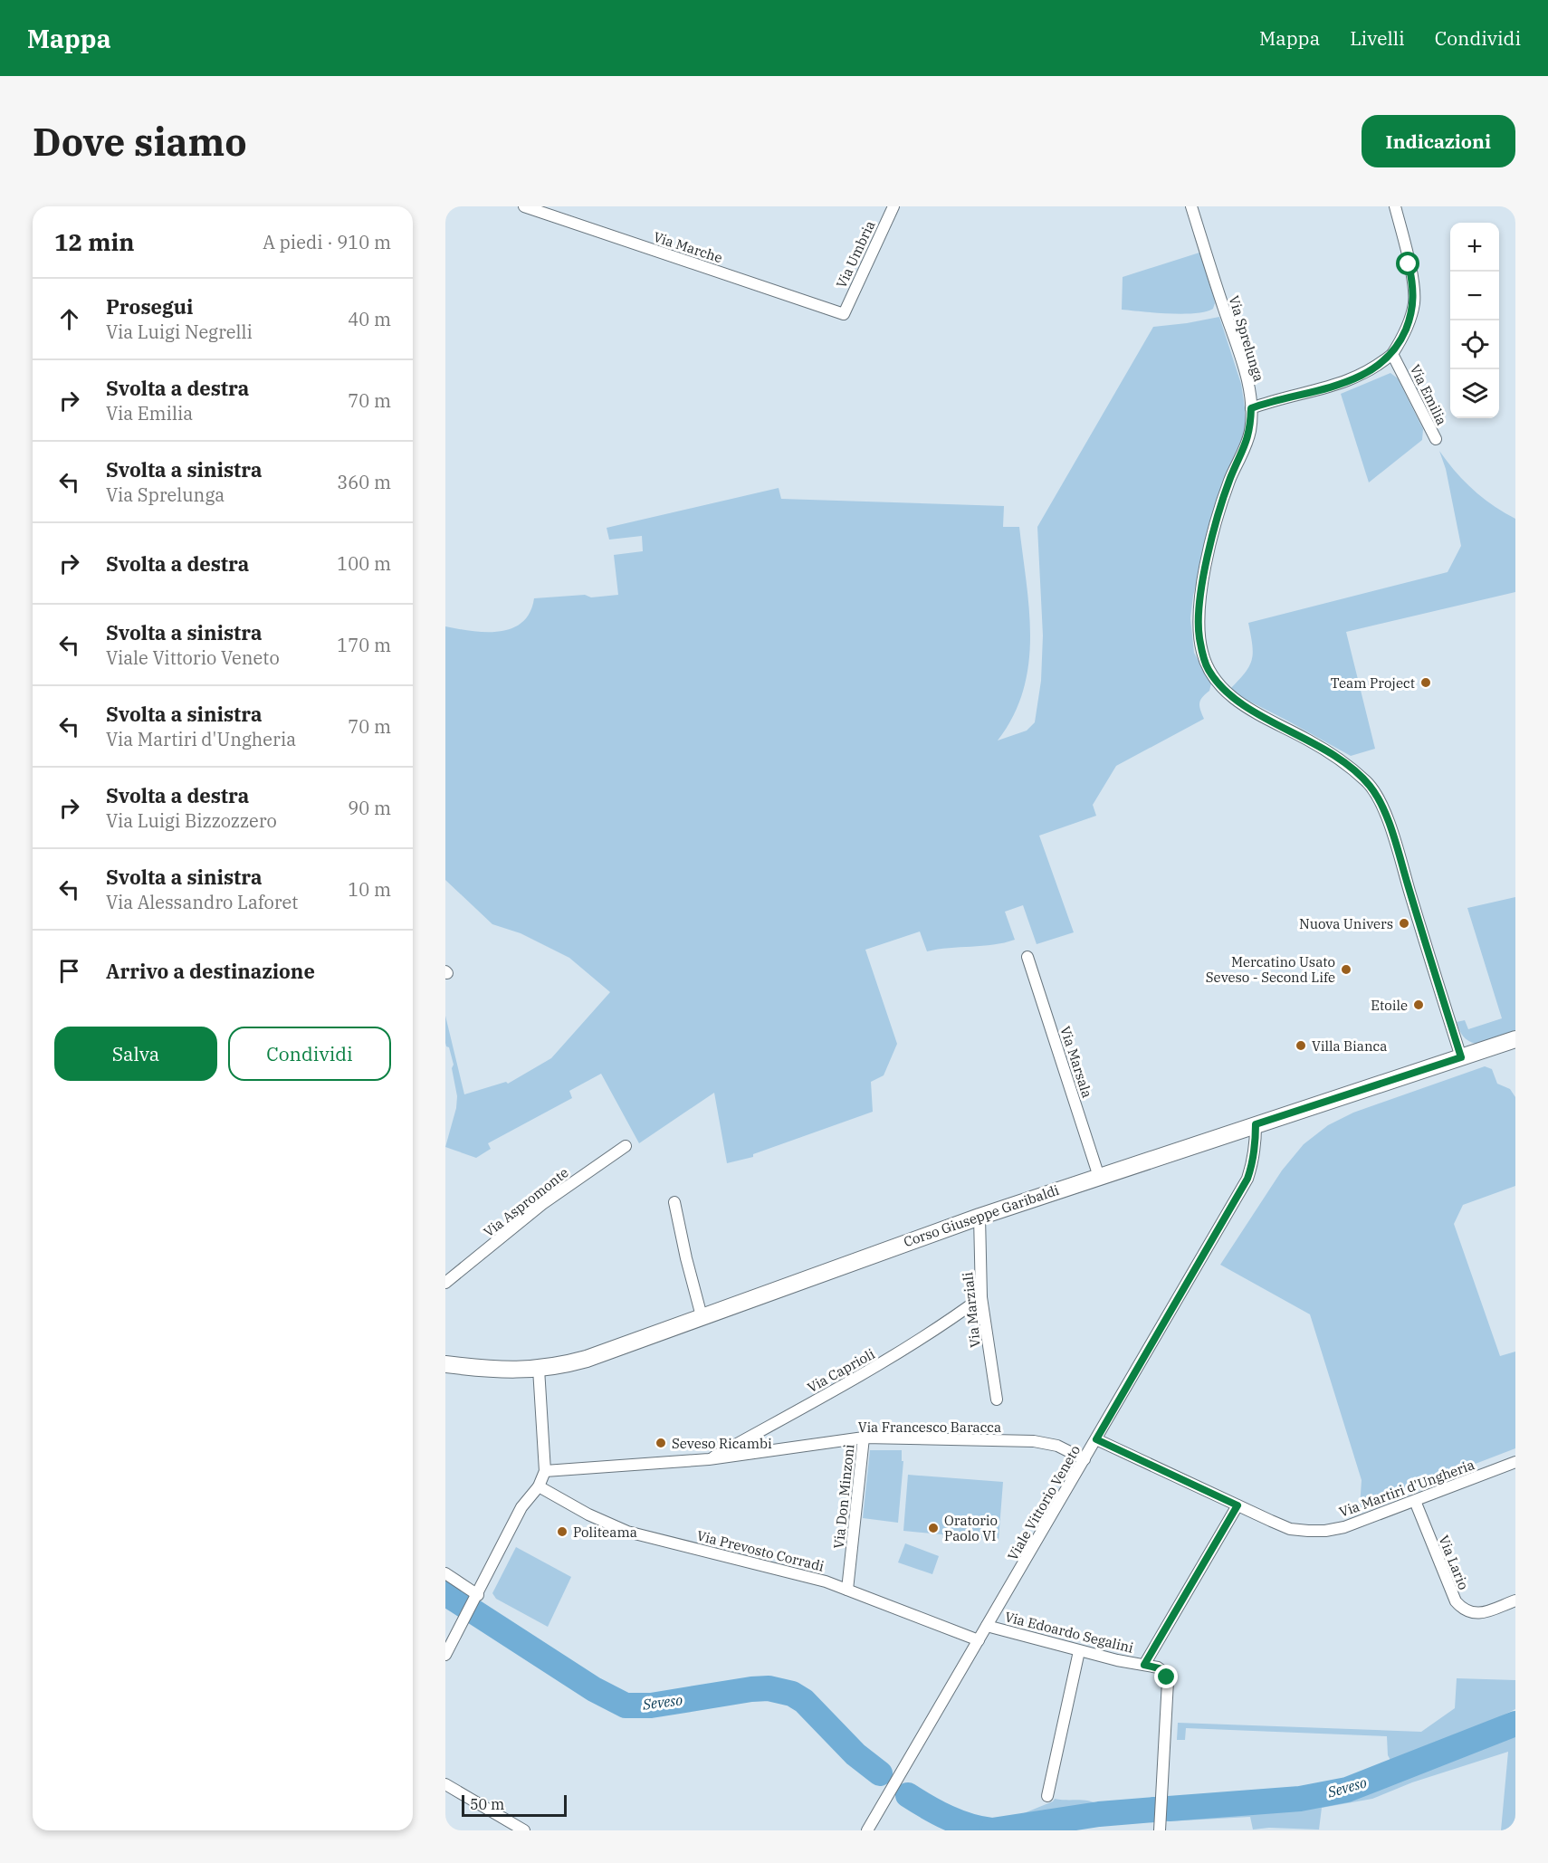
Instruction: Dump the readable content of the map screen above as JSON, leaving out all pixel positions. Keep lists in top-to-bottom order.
{
  "streets": {
    "main road": ["Corso Giuseppe Garibaldi"],
    "street": [
      "Via Marche",
      "Via Umbria",
      "Via Sprelunga",
      "Via Emilia",
      "Via Marsala",
      "Via Aspromonte",
      "Via Marziali",
      "Via Caprioli",
      "Via Francesco Baracca",
      "Via Martiri d'Ungheria",
      "Via Don Minzoni",
      "Viale Vittorio Veneto",
      "Via Prevosto Corradi",
      "Via Lario",
      "Via Edoardo Segalini"
    ]
  },
  "crossings": [
    ["Via Marche", "Via Umbria"],
    ["Via Sprelunga", "Corso Giuseppe Garibaldi"],
    ["Via Marsala", "Corso Giuseppe Garibaldi"],
    ["Corso Giuseppe Garibaldi", "Via Marziali"],
    ["Corso Giuseppe Garibaldi", "Viale Vittorio Veneto"],
    ["Via Marziali", "Via Caprioli"],
    ["Via Caprioli", "Via Francesco Baracca"],
    ["Via Francesco Baracca", "Via Don Minzoni"],
    ["Via Francesco Baracca", "Viale Vittorio Veneto"],
    ["Via Martiri d'Ungheria", "Viale Vittorio Veneto"],
    ["Via Martiri d'Ungheria", "Via Lario"],
    ["Via Don Minzoni", "Via Prevosto Corradi"],
    ["Viale Vittorio Veneto", "Via Prevosto Corradi"],
    ["Viale Vittorio Veneto", "Via Edoardo Segalini"]
  ],
  "water": ["Seveso"],
  "places": [
    "Team Project",
    "Nuova Univers",
    "Mercatino Usato Seveso - Second Life",
    "Etoile",
    "Villa Bianca",
    "Seveso Ricambi",
    "Oratorio Paolo VI",
    "Politeama"
  ],
  "scale_bar": "50 m",
  "page": {
    "header": "Mappa",
    "nav": ["Mappa", "Livelli", "Condividi"],
    "buttons": [
      "Indicazioni",
      ["Salva", "Condividi"]
    ],
    "title": "Dove siamo",
    "heading": ["12 min", "A piedi · 910 m"],
    "map_buttons": ["+", "−"],
    "list": [
      ["Prosegui", "Via Luigi Negrelli", "40 m"],
      ["Svolta a destra", "Via Emilia", "70 m"],
      ["Svolta a sinistra", "Via Sprelunga", "360 m"],
      ["Svolta a destra", "100 m"],
      ["Svolta a sinistra", "Viale Vittorio Veneto", "170 m"],
      ["Svolta a sinistra", "Via Martiri d'Ungheria", "70 m"],
      ["Svolta a destra", "Via Luigi Bizzozzero", "90 m"],
      ["Svolta a sinistra", "Via Alessandro Laforet", "10 m"],
      "Arrivo a destinazione"
    ],
    "scale": "50 m"
  }
}
